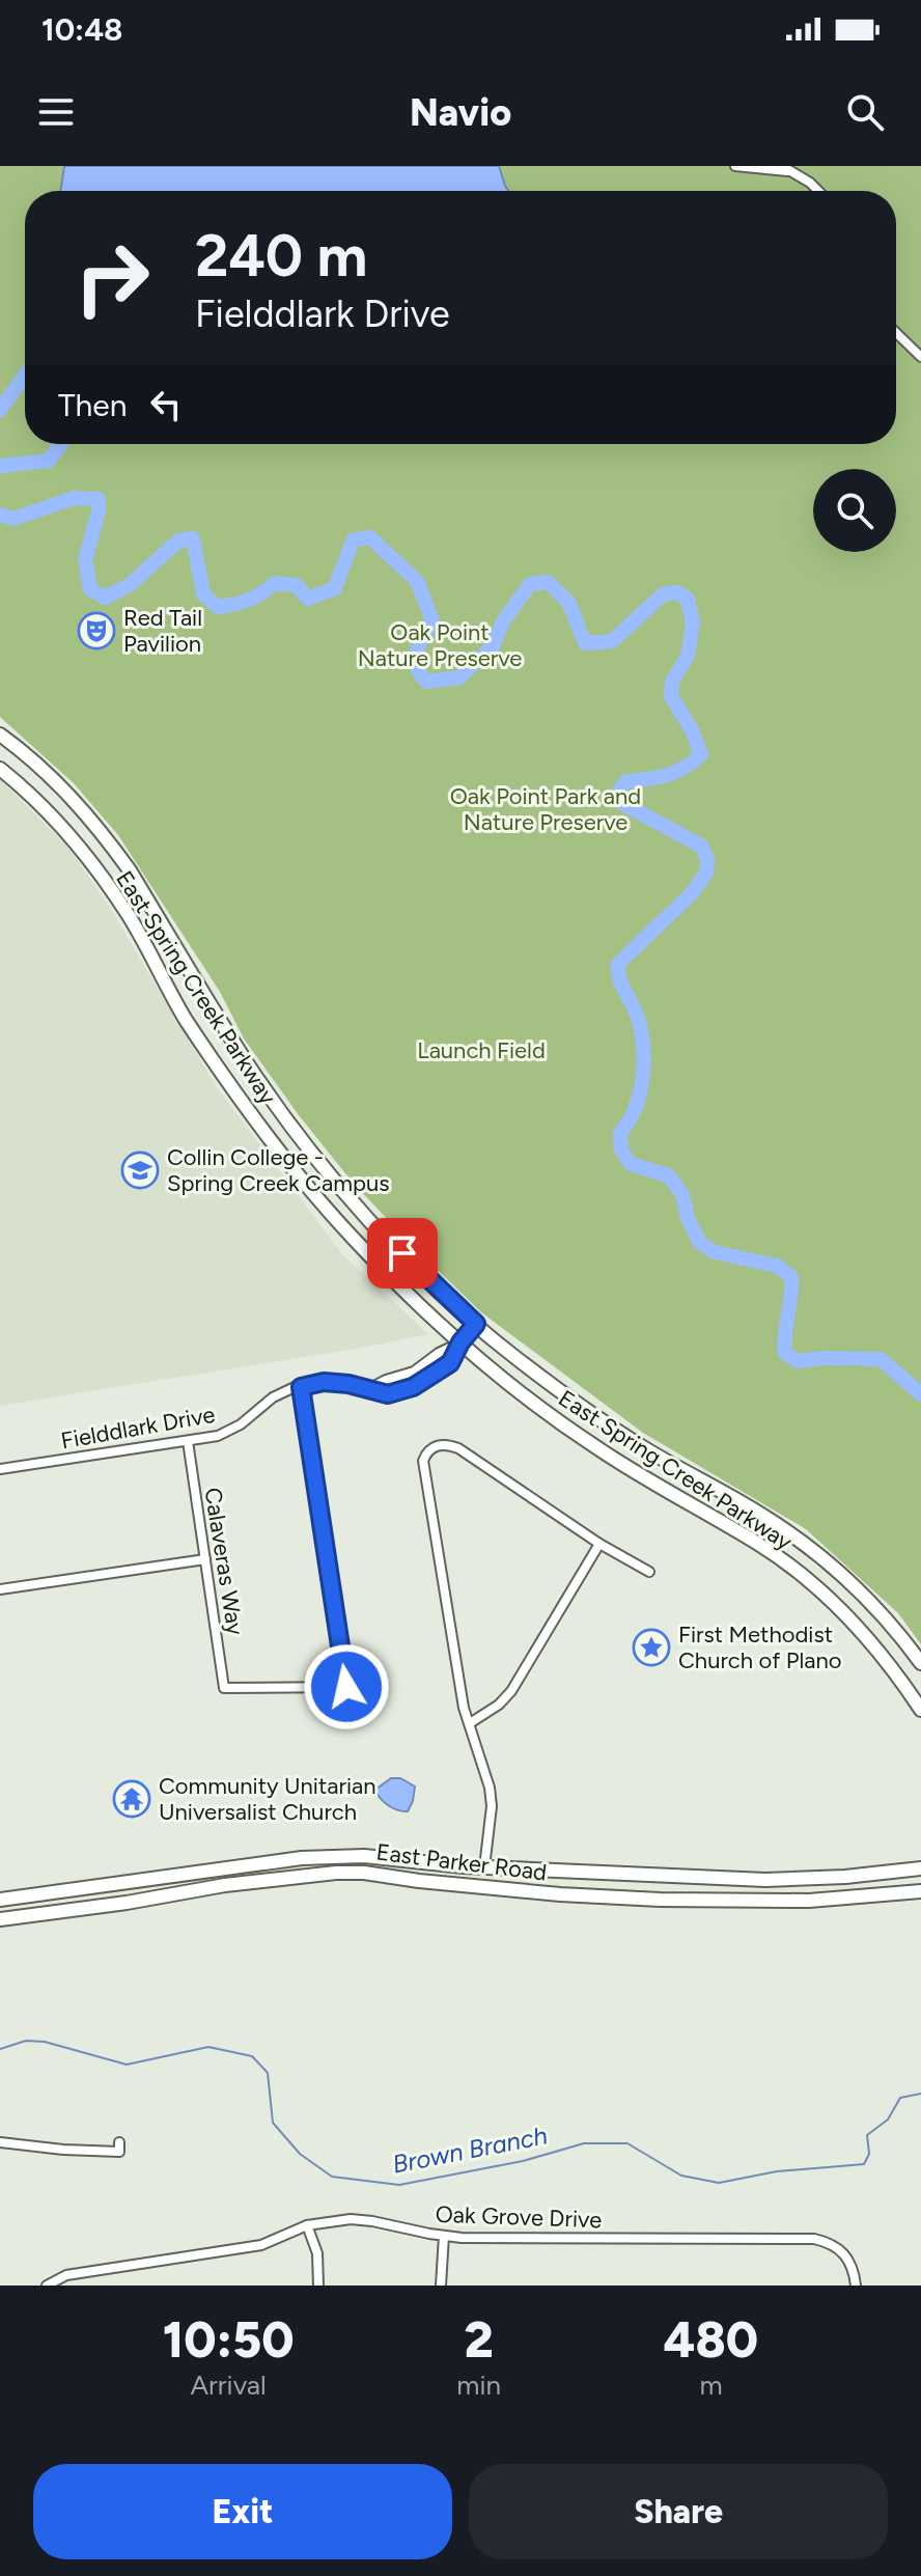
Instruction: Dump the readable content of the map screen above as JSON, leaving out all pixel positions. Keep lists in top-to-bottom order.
{
  "streets": {
    "main road": ["East Spring Creek Parkway", "East Parker Road"],
    "street": ["Fielddlark Drive", "Calaveras Way", "Oak Grove Drive"]
  },
  "crossings": [
    ["East Spring Creek Parkway", "Fielddlark Drive"],
    ["Fielddlark Drive", "Calaveras Way"]
  ],
  "water": ["Brown Branch"],
  "parks": ["Oak Point Nature Preserve", "Oak Point Park and Nature Preserve", "Launch Field"],
  "places": {
    "theatre": ["Red Tail Pavilion"],
    "school or university": ["Collin College - Spring Creek Campus"],
    "place": ["First Methodist Church of Plano"],
    "temple": ["Community Unitarian Universalist Church"]
  },
  "page": {
    "status": "10:48",
    "header": "Navio",
    "turn": ["240 m", "Fielddlark Drive"],
    "then": "Then",
    "eta": [
      "10:50",
      "Arrival",
      "2",
      "min",
      "480",
      "m"
    ],
    "buttons": ["Exit", "Share"]
  }
}
